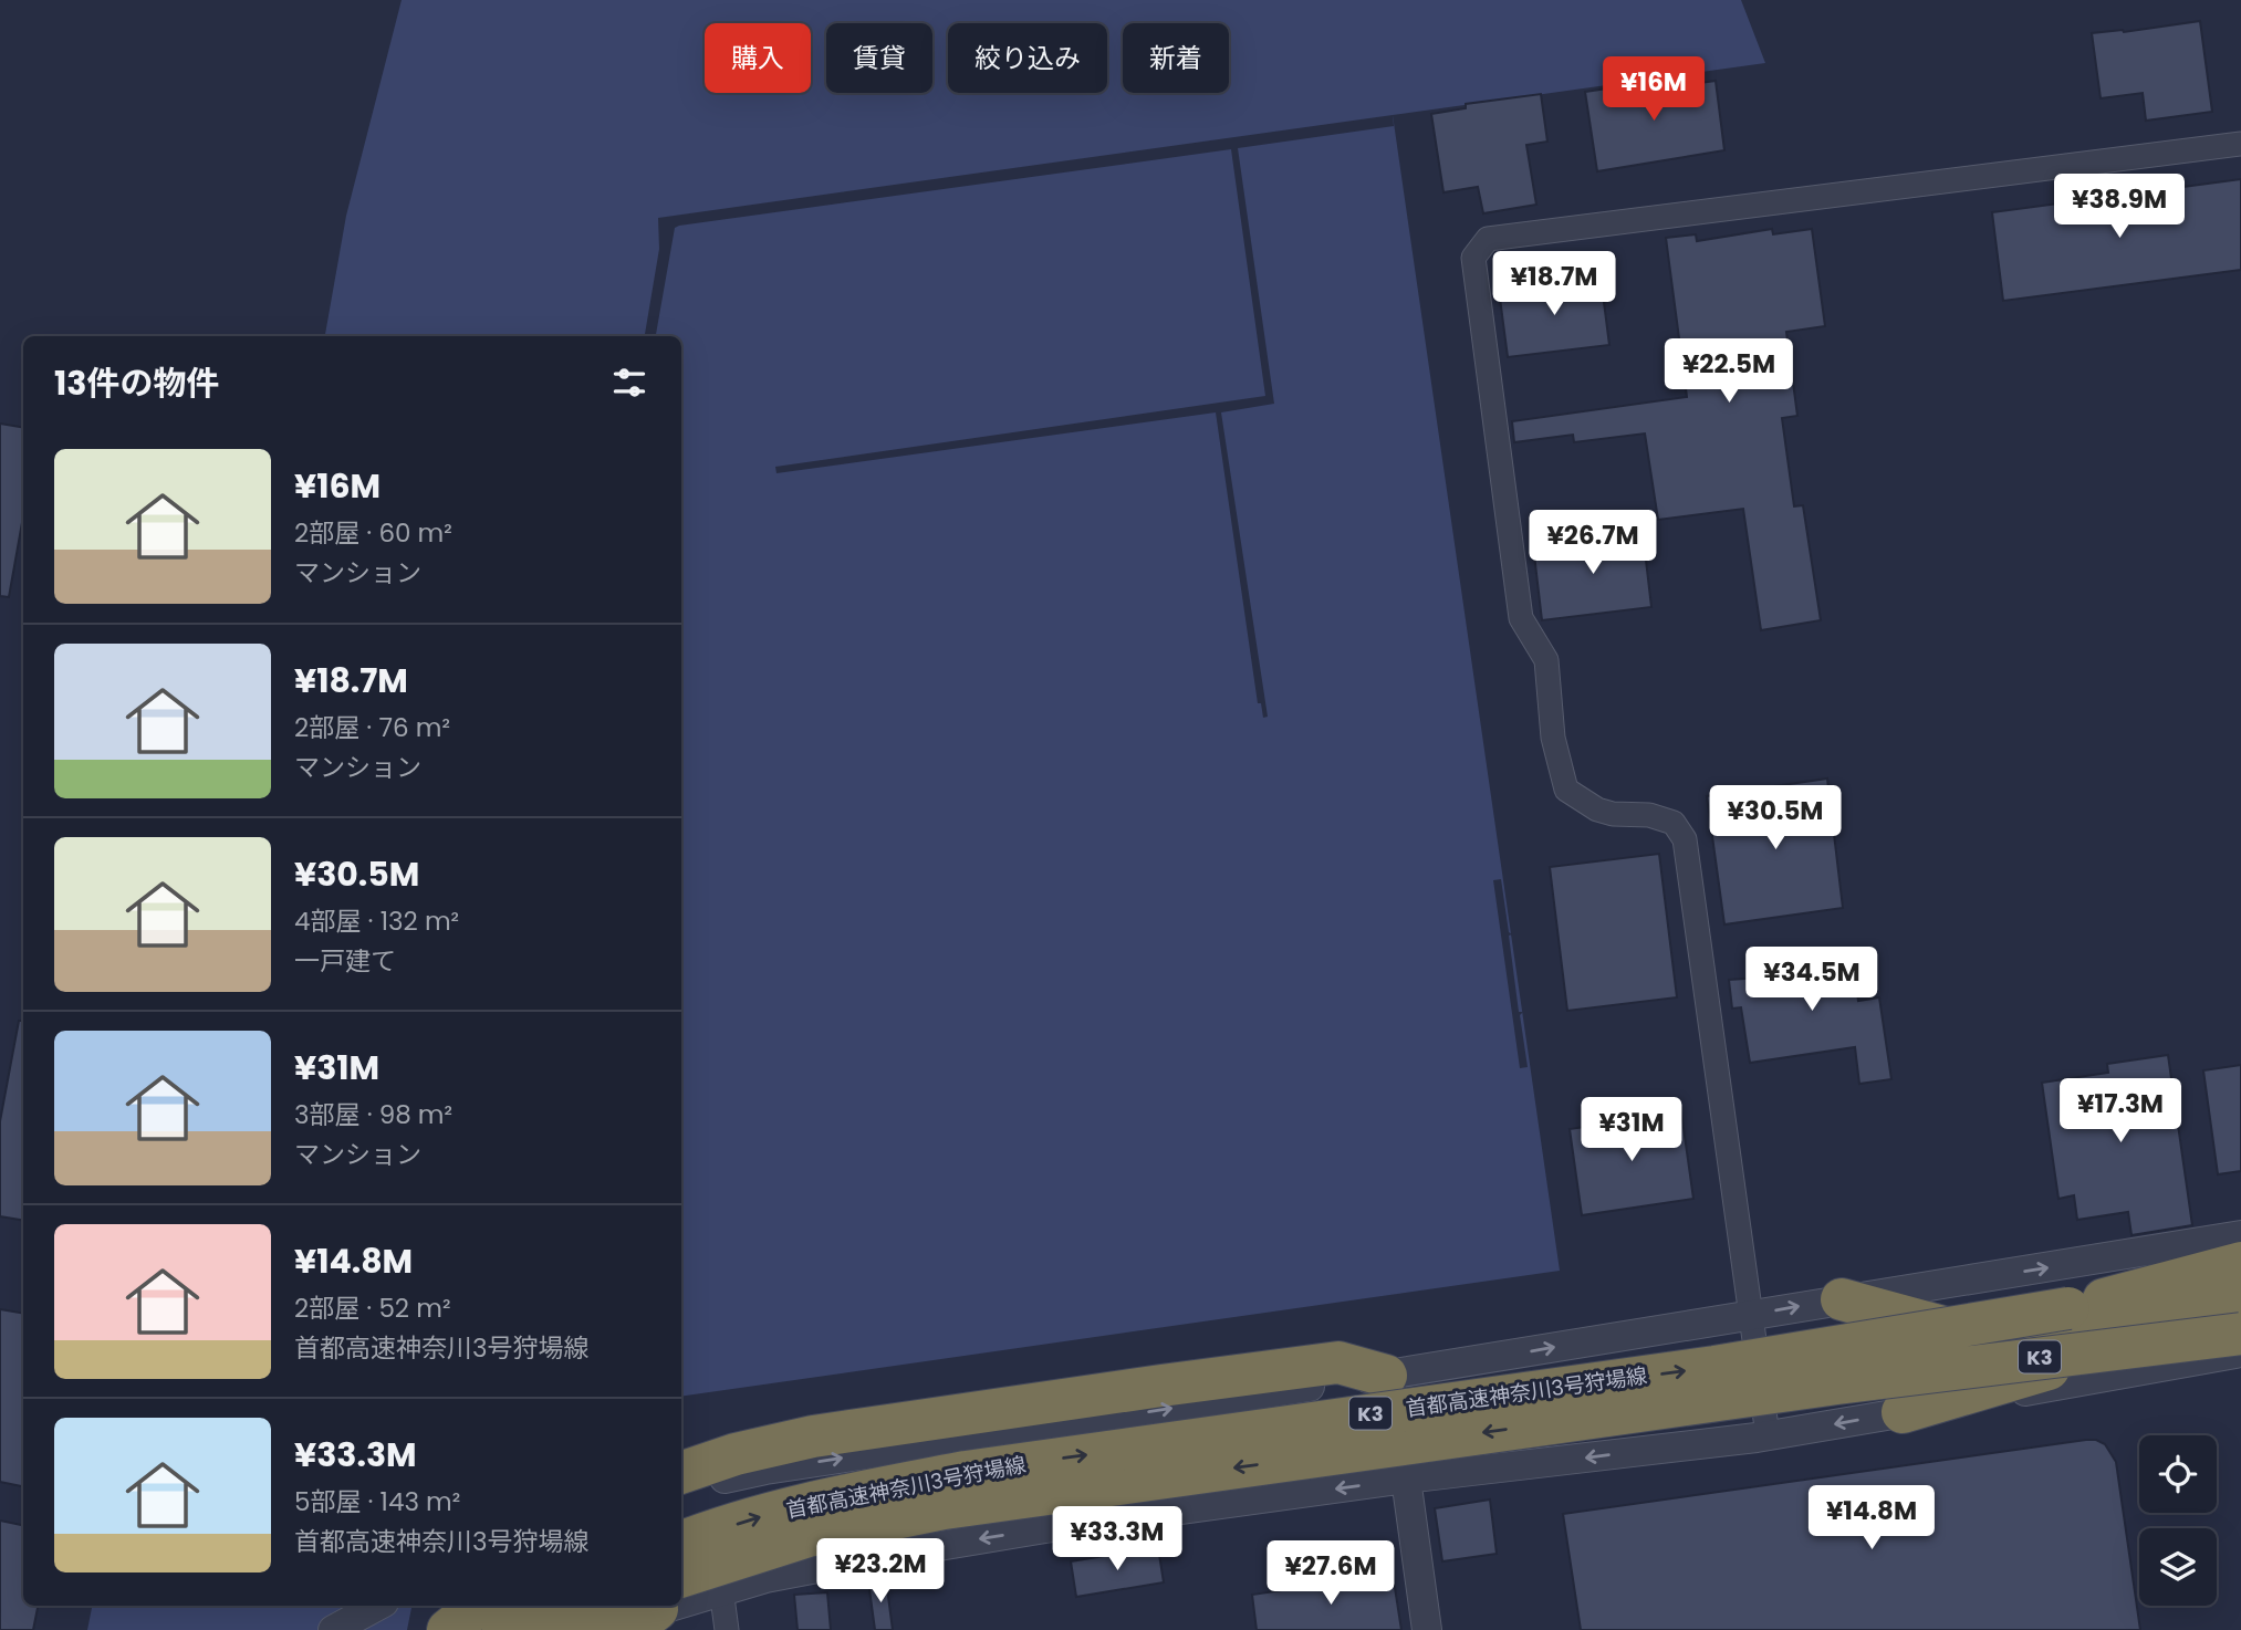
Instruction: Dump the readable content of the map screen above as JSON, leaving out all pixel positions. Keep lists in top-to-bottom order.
{
  "streets": {
    "highway": ["K3", "首都高速神奈川3号狩場線"]
  },
  "crossings": [
    ["K3", "首都高速神奈川3号狩場線"]
  ],
  "page": {
    "chip": [
      "購入",
      "賃貸",
      "絞り込み",
      "新着"
    ],
    "price": [
      "¥16M",
      "¥38.9M",
      "¥18.7M",
      "¥22.5M",
      "¥26.7M",
      "¥30.5M",
      "¥34.5M",
      "¥17.3M",
      "¥31M",
      "¥14.8M",
      "¥33.3M",
      "¥23.2M",
      "¥27.6M"
    ],
    "heading": "13件の物件",
    "list": [
      {
        "name": "¥16M",
        "note": "2部屋 · 60 m² · マンション"
      },
      {
        "name": "¥18.7M",
        "note": "2部屋 · 76 m² · マンション"
      },
      {
        "name": "¥30.5M",
        "note": "4部屋 · 132 m² · 一戸建て"
      },
      {
        "name": "¥31M",
        "note": "3部屋 · 98 m² · マンション"
      },
      {
        "name": "¥14.8M",
        "note": "2部屋 · 52 m² · 首都高速神奈川3号狩場線"
      },
      {
        "name": "¥33.3M",
        "note": "5部屋 · 143 m² · 首都高速神奈川3号狩場線"
      }
    ]
  }
}
